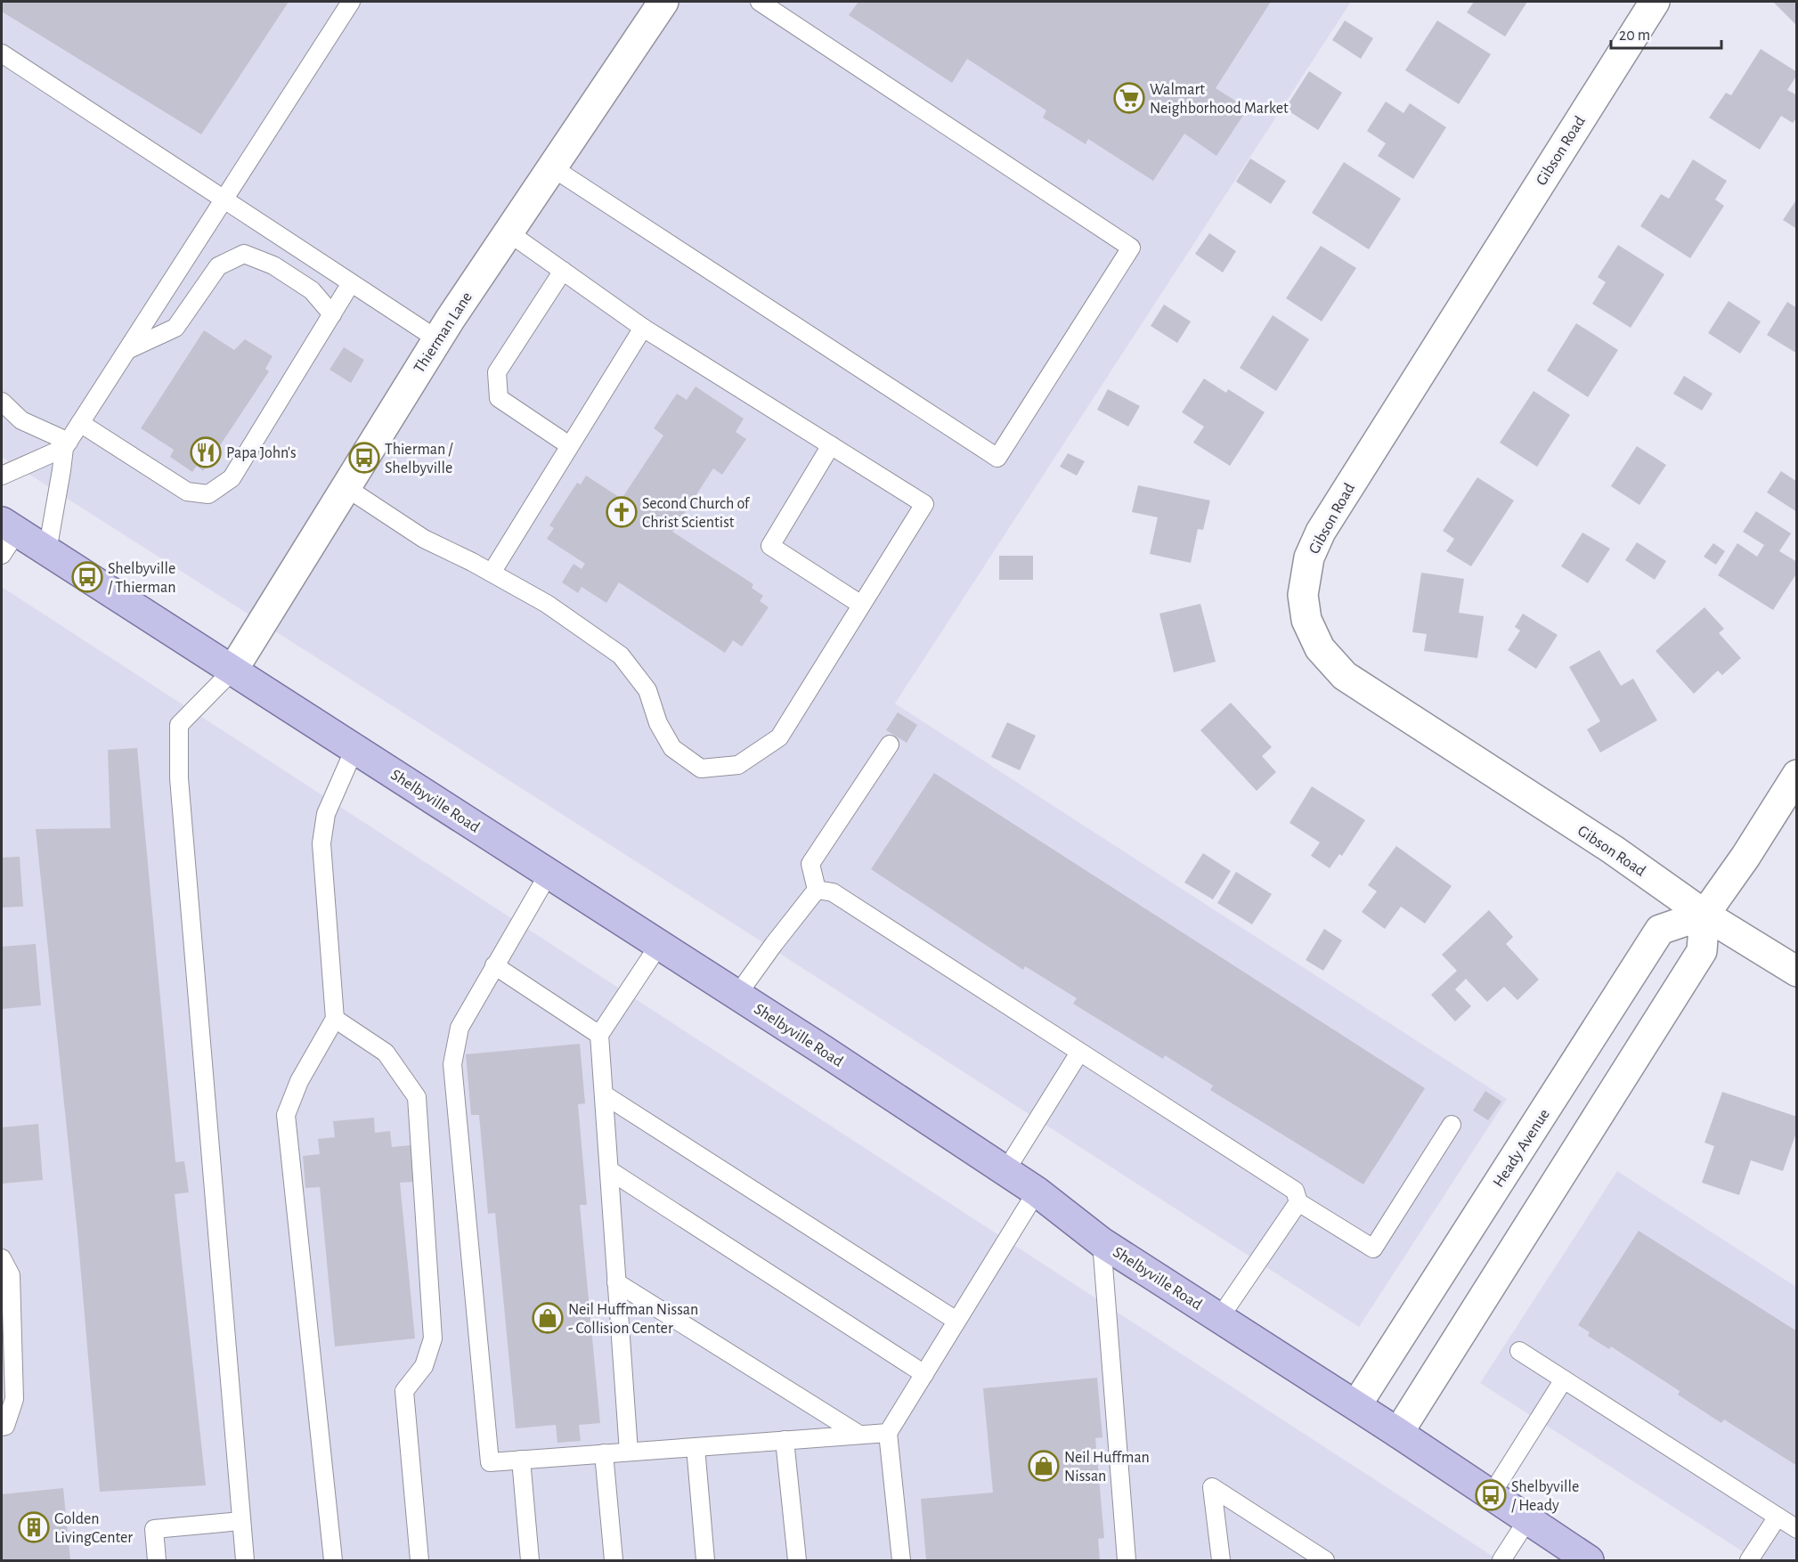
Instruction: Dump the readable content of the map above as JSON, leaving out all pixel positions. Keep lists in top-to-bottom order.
{
  "streets": {
    "main road": ["Shelbyville Road"],
    "street": ["Gibson Road", "Thierman Lane", "Heady Avenue"]
  },
  "crossings": [
    ["Gibson Road", "Heady Avenue"],
    ["Thierman Lane", "Shelbyville Road"],
    ["Shelbyville Road", "Heady Avenue"]
  ],
  "places": {
    "supermarket": ["Walmart Neighborhood Market"],
    "restaurant": ["Papa John's"],
    "bus stop": ["Thierman / Shelbyville", "Shelbyville / Thierman", "Shelbyville / Heady"],
    "church": ["Second Church of Christ Scientist"],
    "shop": ["Neil Huffman Nissan - Collision Center", "Neil Huffman Nissan"],
    "building": ["Golden LivingCenter"]
  },
  "scale_bar": "20 m"
}
